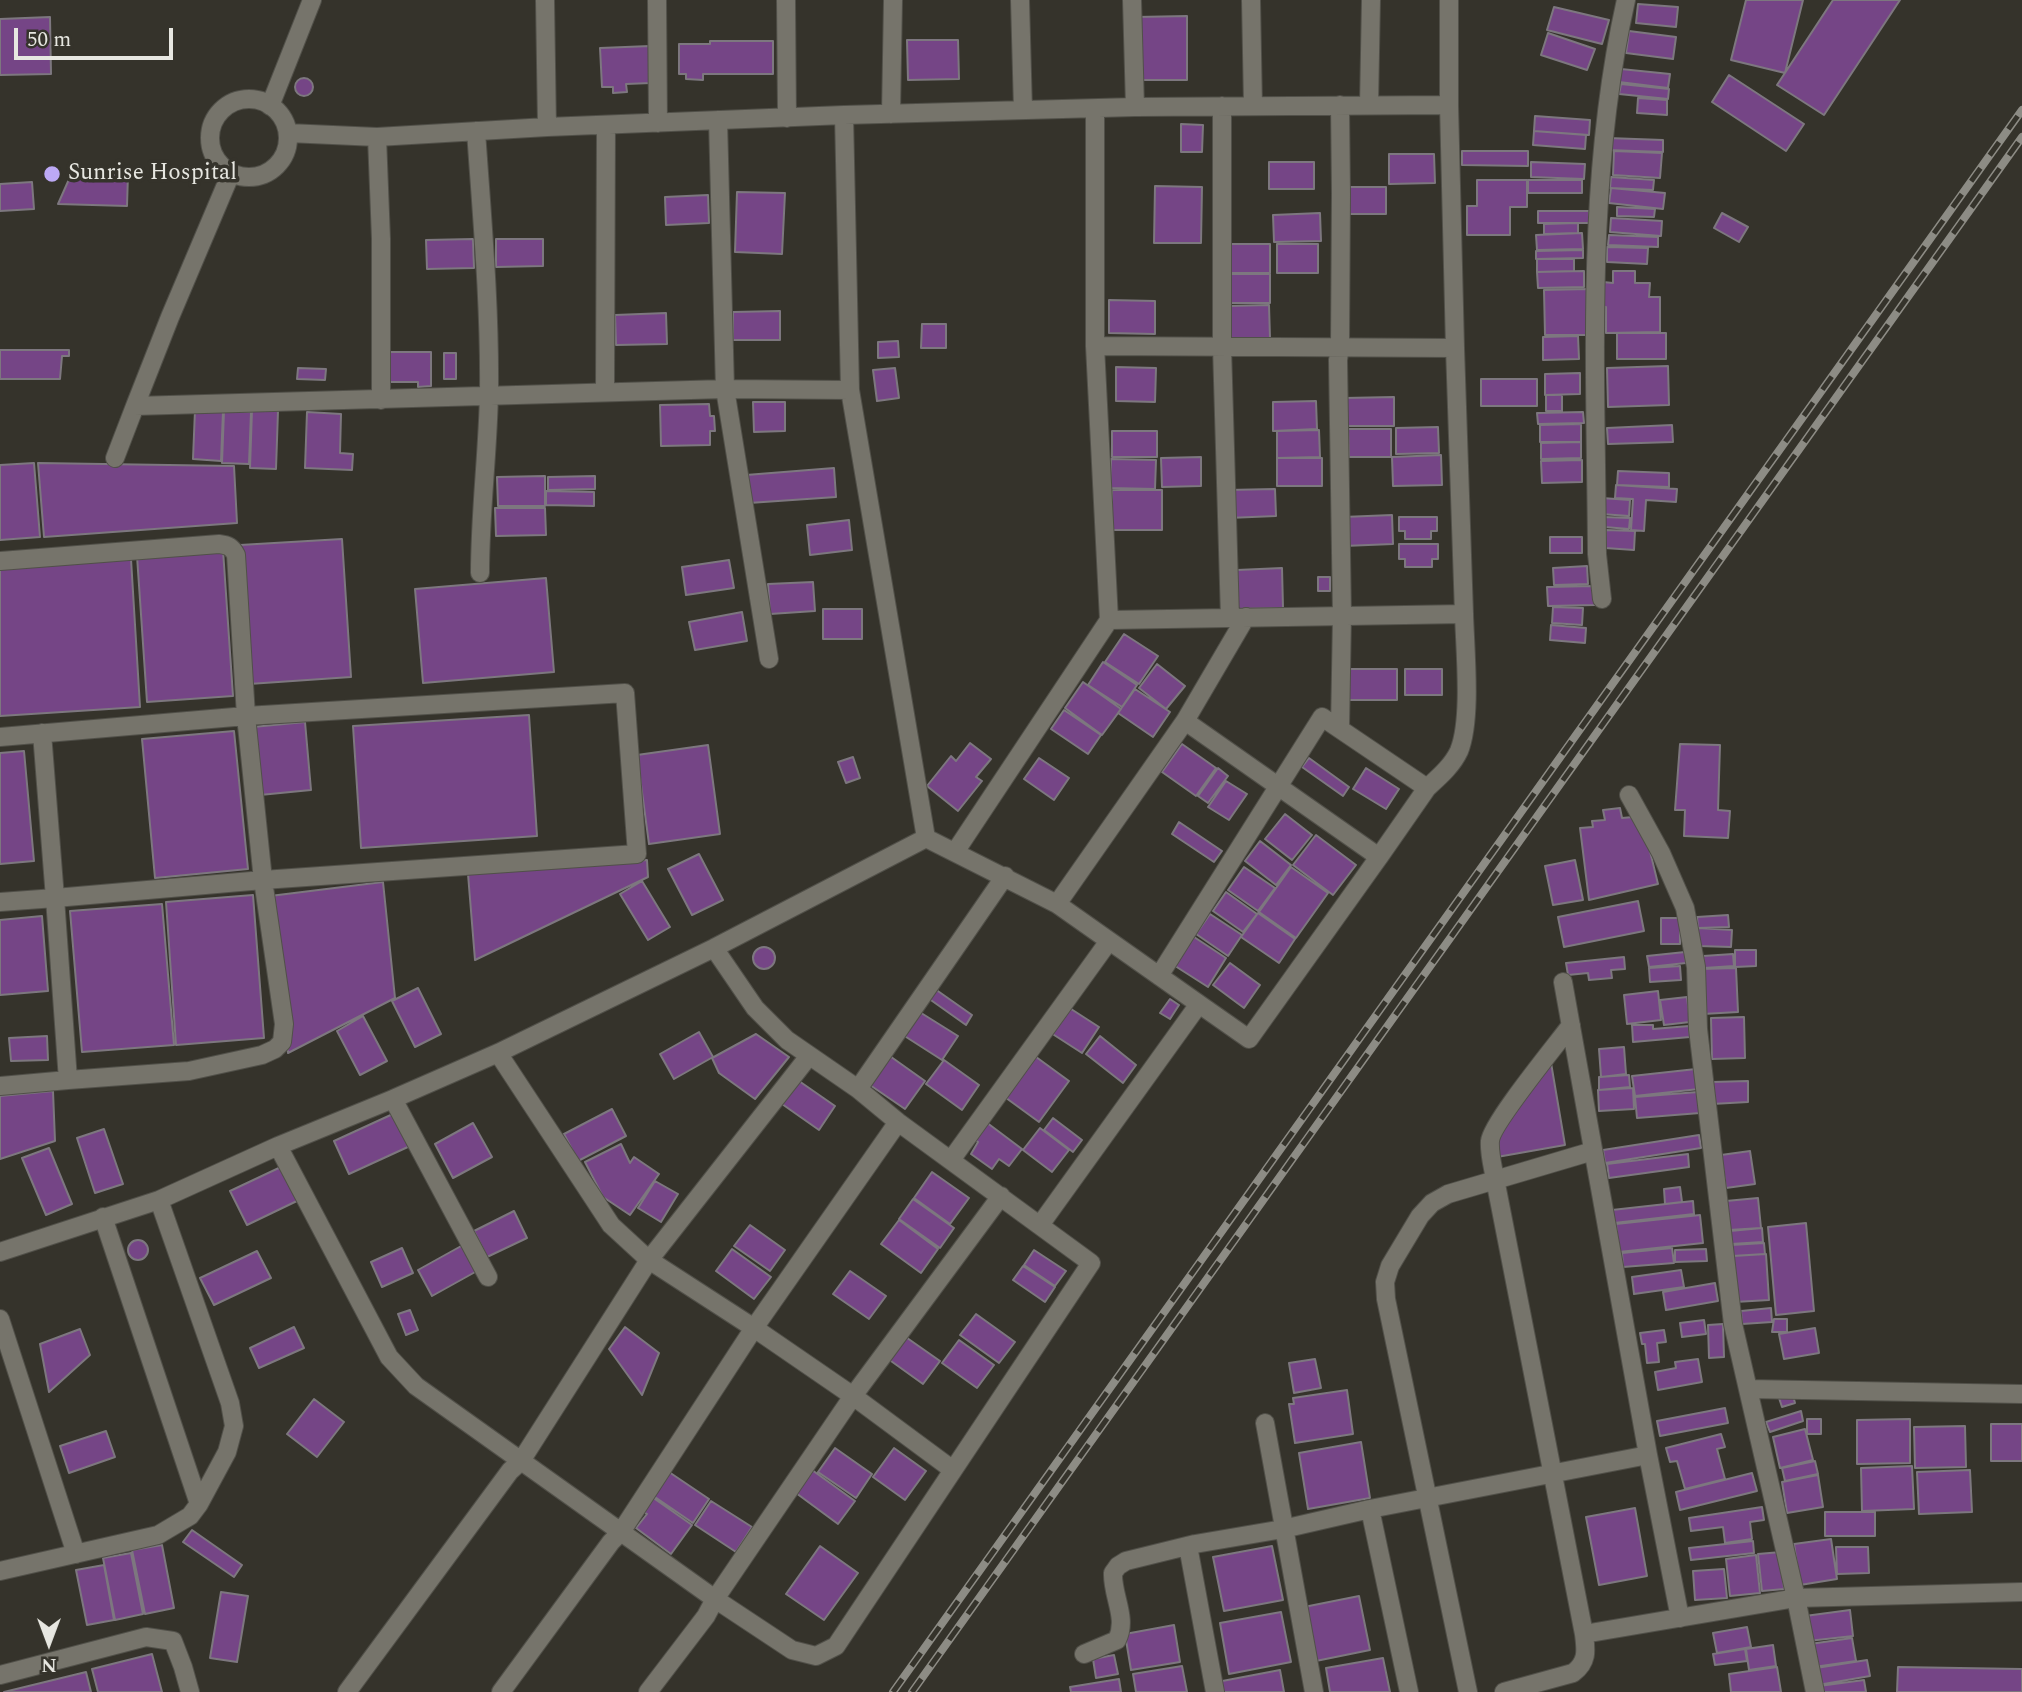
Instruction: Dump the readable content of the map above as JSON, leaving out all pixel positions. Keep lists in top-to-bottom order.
{
  "places": ["Sunrise Hospital"],
  "scale_bar": "50 m",
  "north": "bottom"
}
